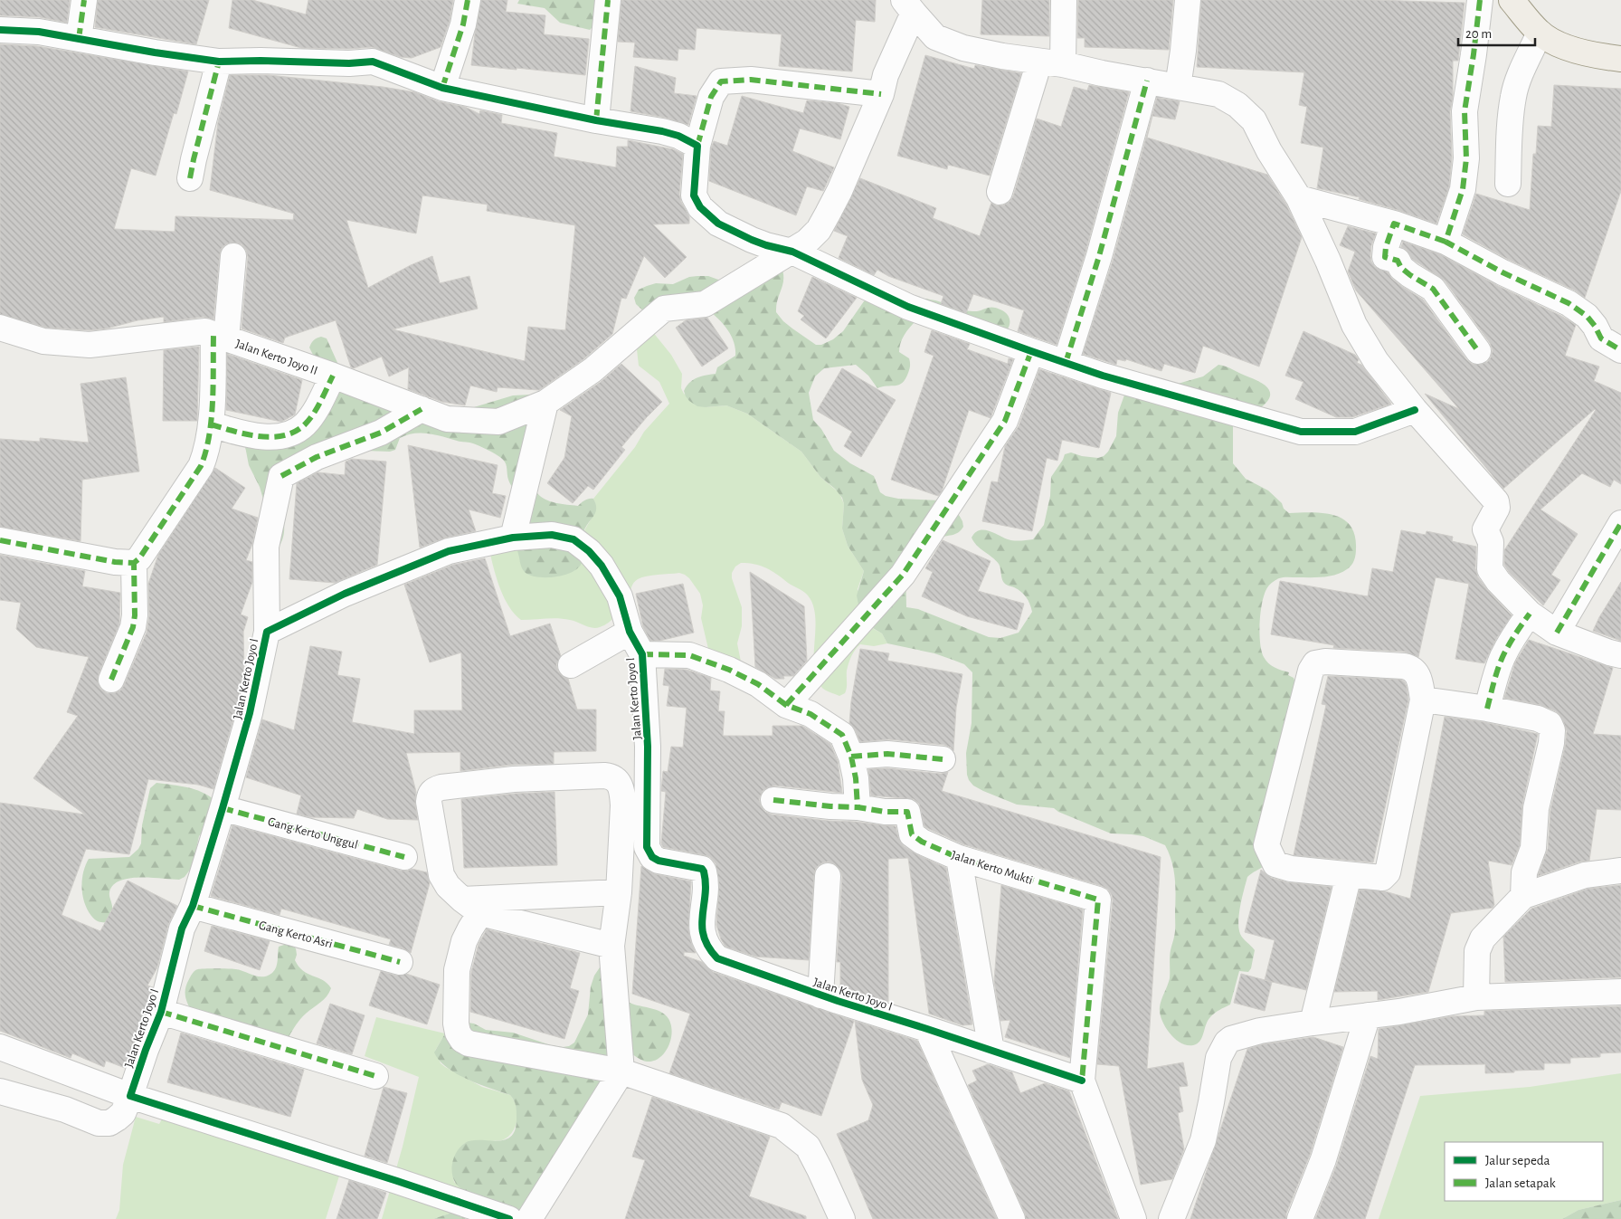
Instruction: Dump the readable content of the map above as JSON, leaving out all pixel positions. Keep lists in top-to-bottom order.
{
  "streets": {
    "street": [
      "Jalan Kerto Joyo II",
      "Jalan Kerto Joyo I",
      "Gang Kerto Unggul",
      "Jalan Kerto Mukti",
      "Gang Kerto Asri"
    ]
  },
  "crossings": [
    ["Jalan Kerto Joyo I", "Gang Kerto Unggul"],
    ["Jalan Kerto Joyo I", "Jalan Kerto Mukti"],
    ["Jalan Kerto Joyo I", "Gang Kerto Asri"]
  ],
  "legend": ["Jalur sepeda", "Jalan setapak"],
  "scale_bar": "20 m"
}
